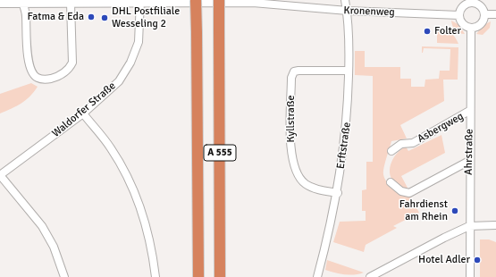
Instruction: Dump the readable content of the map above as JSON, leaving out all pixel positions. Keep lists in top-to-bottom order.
{
  "streets": {
    "highway": ["A 555"],
    "street": [
      "Kronenweg",
      "Waldorfer Straße",
      "Kyllstraße",
      "Asbergweg",
      "Erftstraße",
      "Ahrstraße"
    ]
  },
  "crossings": [
    ["Kronenweg", "Waldorfer Straße"],
    ["Kronenweg", "Erftstraße"],
    ["Kronenweg", "Ahrstraße"],
    ["Kyllstraße", "Erftstraße"],
    ["Asbergweg", "Ahrstraße"]
  ],
  "places": [
    "Fatma & Eda",
    "DHL Postfiliale Wesseling 2",
    "Folter",
    "Fahrdienst am Rhein",
    "Hotel Adler"
  ]
}
